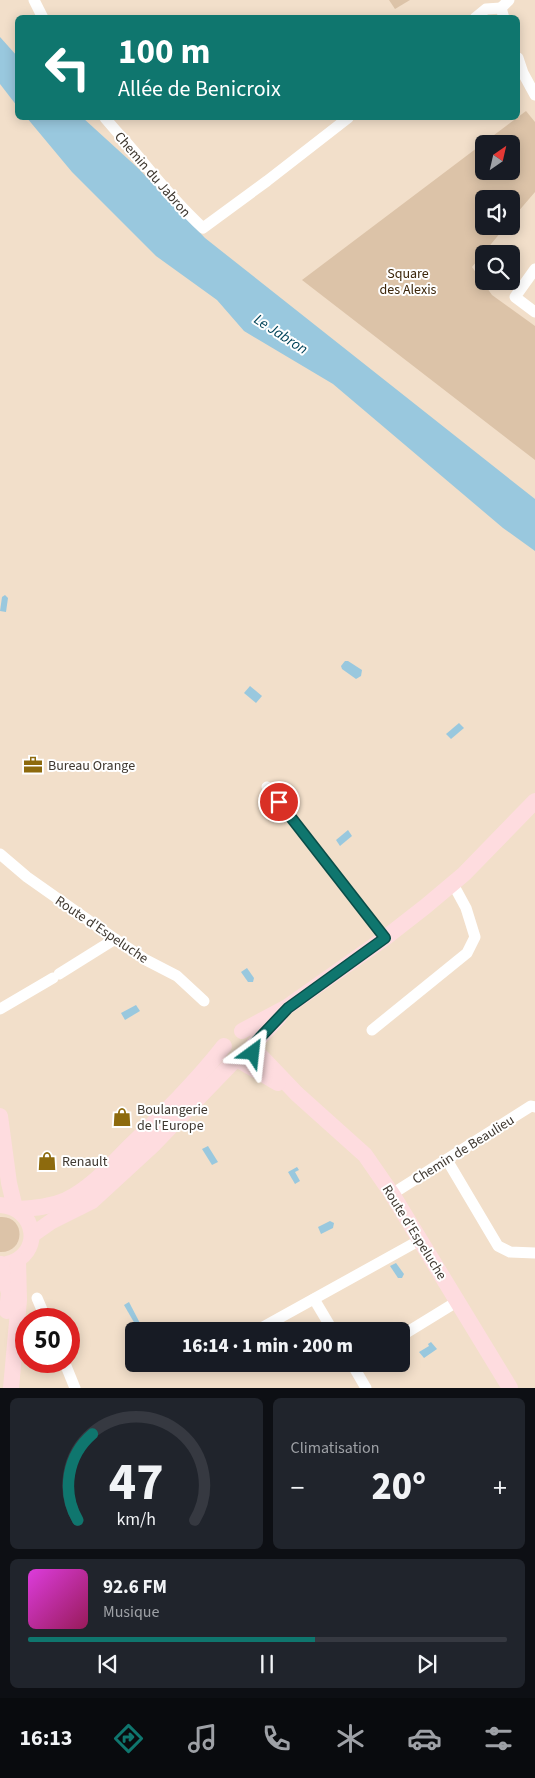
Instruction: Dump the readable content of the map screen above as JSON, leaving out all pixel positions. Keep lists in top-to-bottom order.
{
  "streets": {
    "main road": ["Route d'Espeluche"],
    "street": ["Chemin du Jabron", "Chemin de Beaulieu"]
  },
  "crossings": [
    ["Route d'Espeluche", "Chemin de Beaulieu"]
  ],
  "water": ["Le Jabron"],
  "parks": ["Square des Alexis"],
  "places": {
    "office": ["Bureau Orange"],
    "shop": ["Boulangerie de l'Europe", "Renault"]
  },
  "north": "top right",
  "page": {
    "turn": ["100 m", "Allée de Benicroix"],
    "limit": "50",
    "trip": "16:14 · 1 min · 200 m",
    "tile": "Climatisation",
    "heat": ["−", "20°", "+"],
    "song": ["92.6 FM", "Musique"],
    "tabs": "16:13",
    "gauge": ["47", "km/h"]
  }
}
